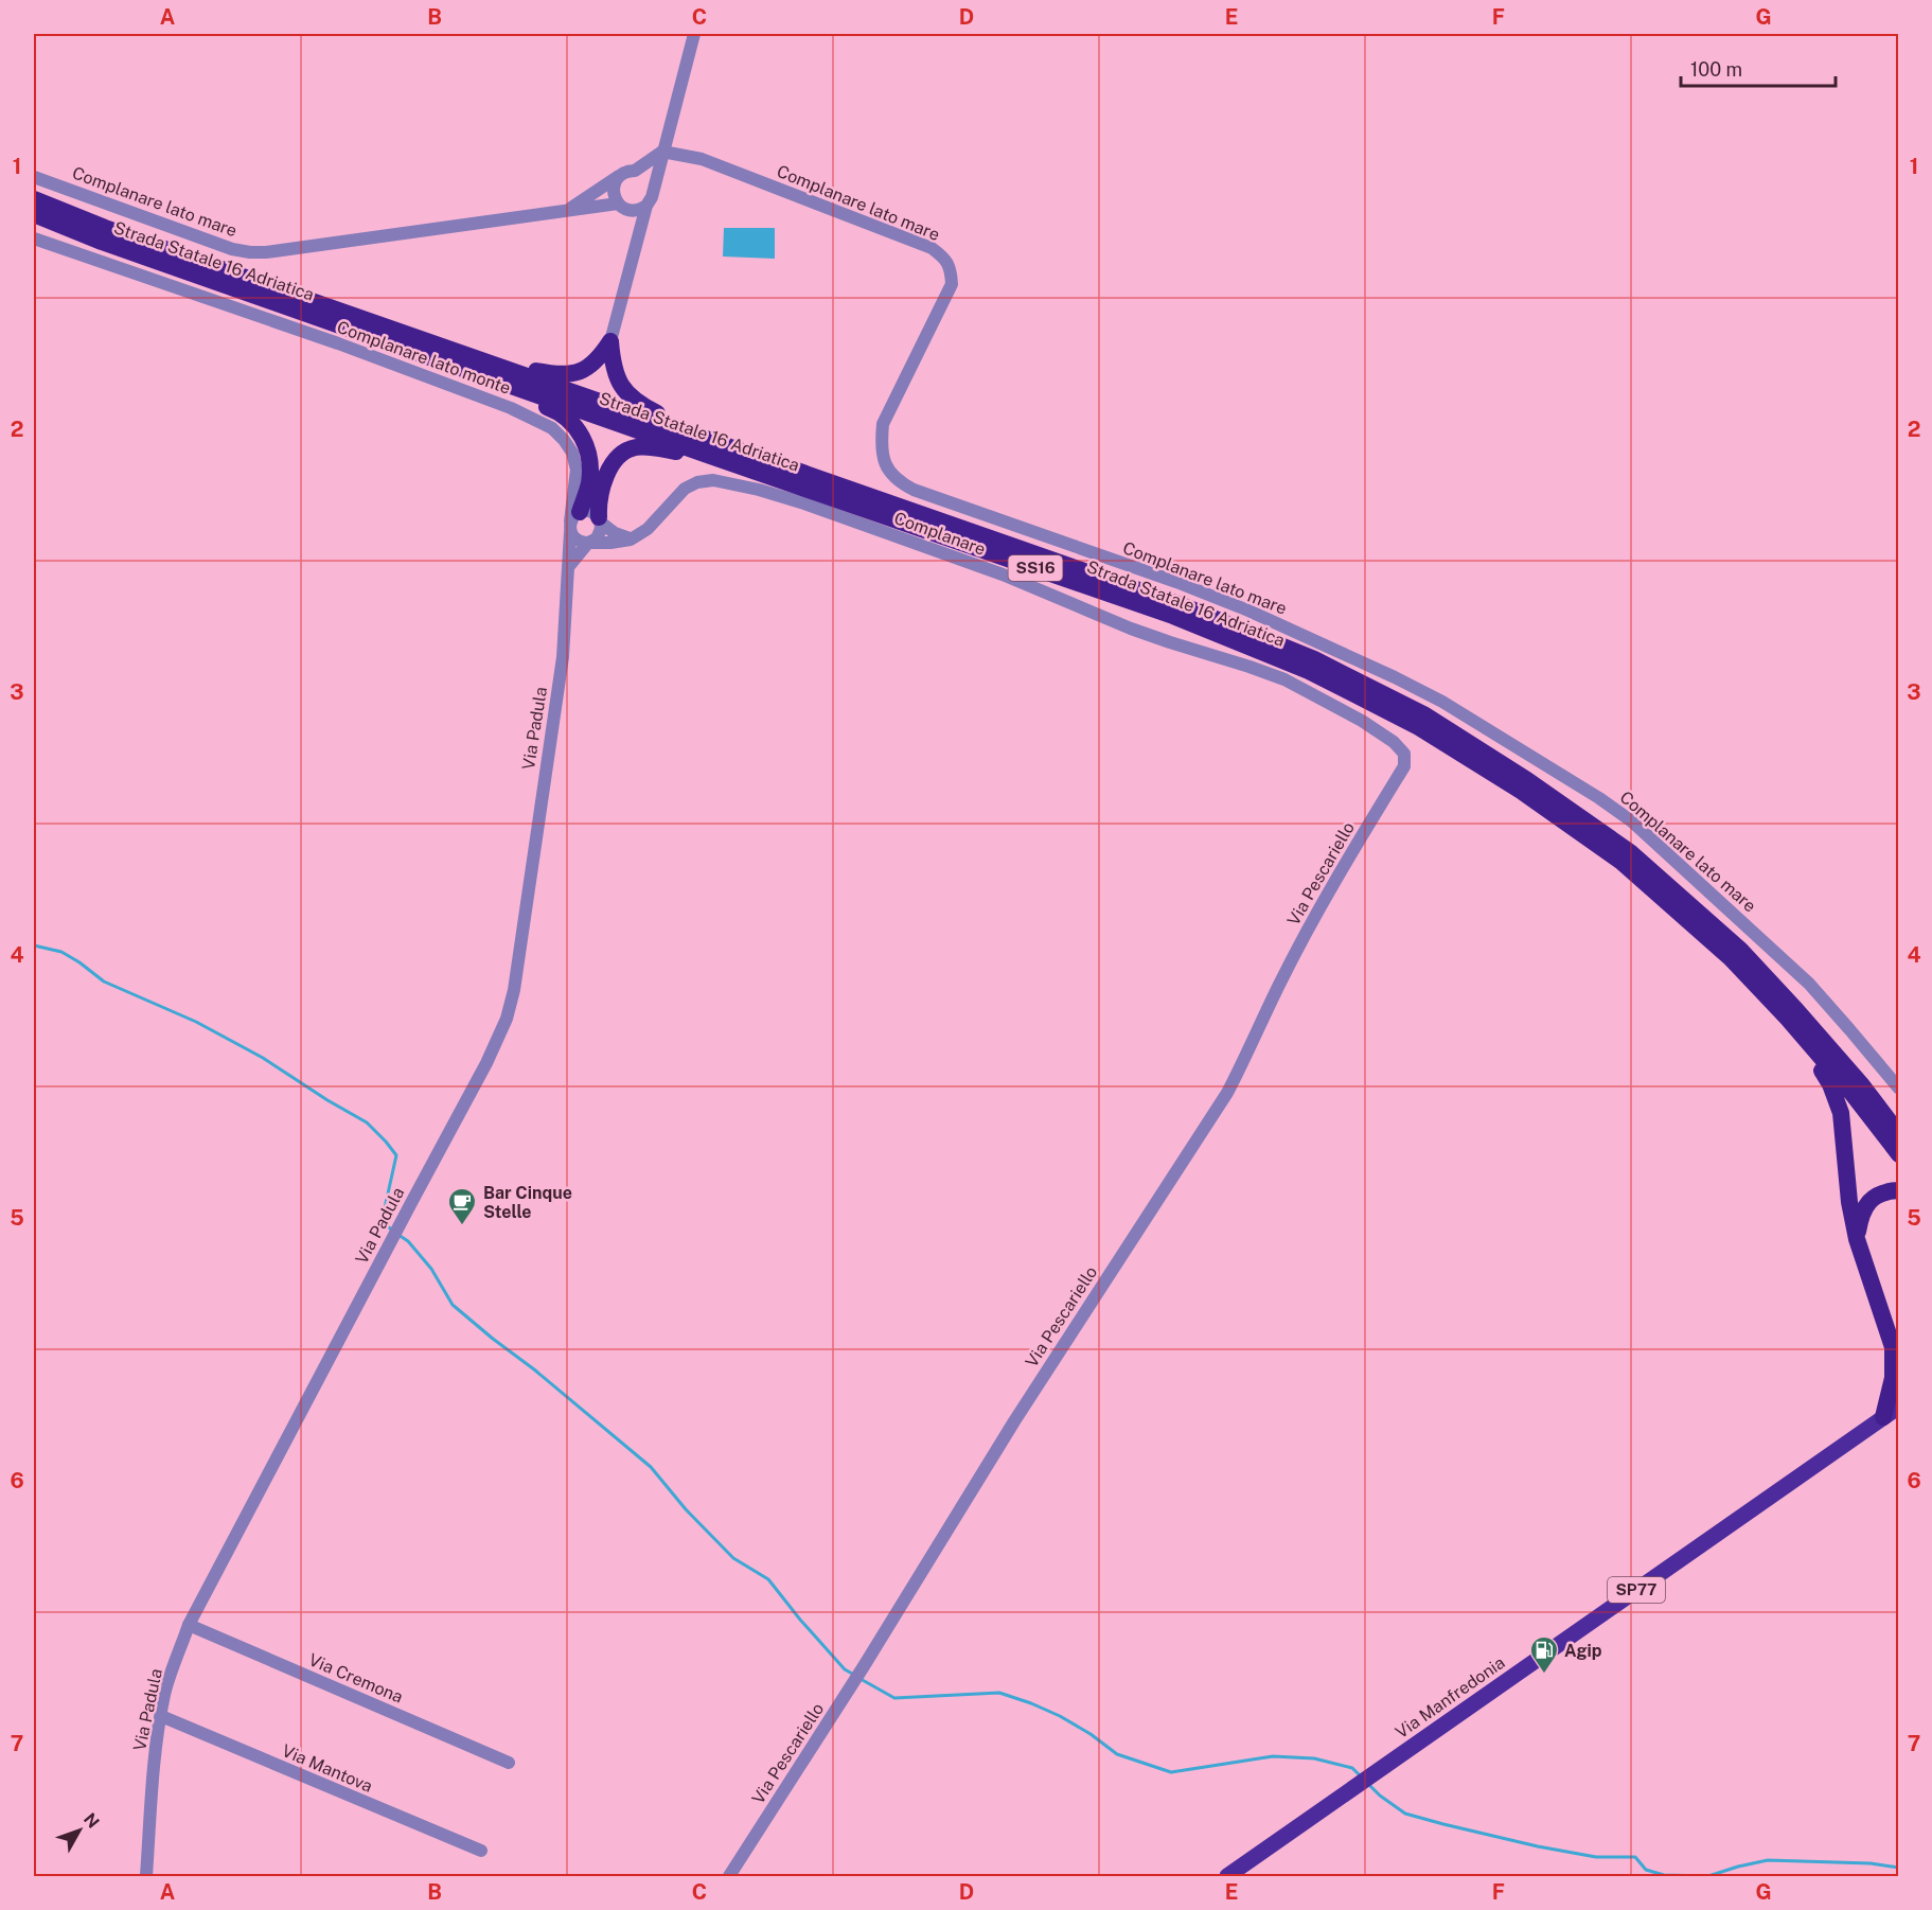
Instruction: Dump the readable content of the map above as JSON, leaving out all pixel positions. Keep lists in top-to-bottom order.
{
  "streets": {
    "highway": ["Strada Statale 16 Adriatica", "SS16"],
    "main road": ["SP77", "Via Manfredonia"],
    "street": [
      "Complanare lato mare",
      "Complanare lato monte",
      "Complanare",
      "Via Padula",
      "Via Pescariello",
      "Via Cremona",
      "Via Mantova"
    ]
  },
  "crossings": [
    ["Complanare lato monte", "Via Padula"],
    ["Complanare", "Via Pescariello"],
    ["Via Padula", "Via Cremona"],
    ["Via Padula", "Via Mantova"],
    ["SP77", "Via Manfredonia"]
  ],
  "places": {
    "cafe": ["Bar Cinque Stelle"],
    "fuel station": ["Agip"]
  },
  "scale_bar": "100 m",
  "north": "top right",
  "grid": {
    "columns": [
      "A",
      "B",
      "C",
      "D",
      "E",
      "F",
      "G"
    ],
    "rows": [
      "1",
      "2",
      "3",
      "4",
      "5",
      "6",
      "7"
    ]
  }
}
